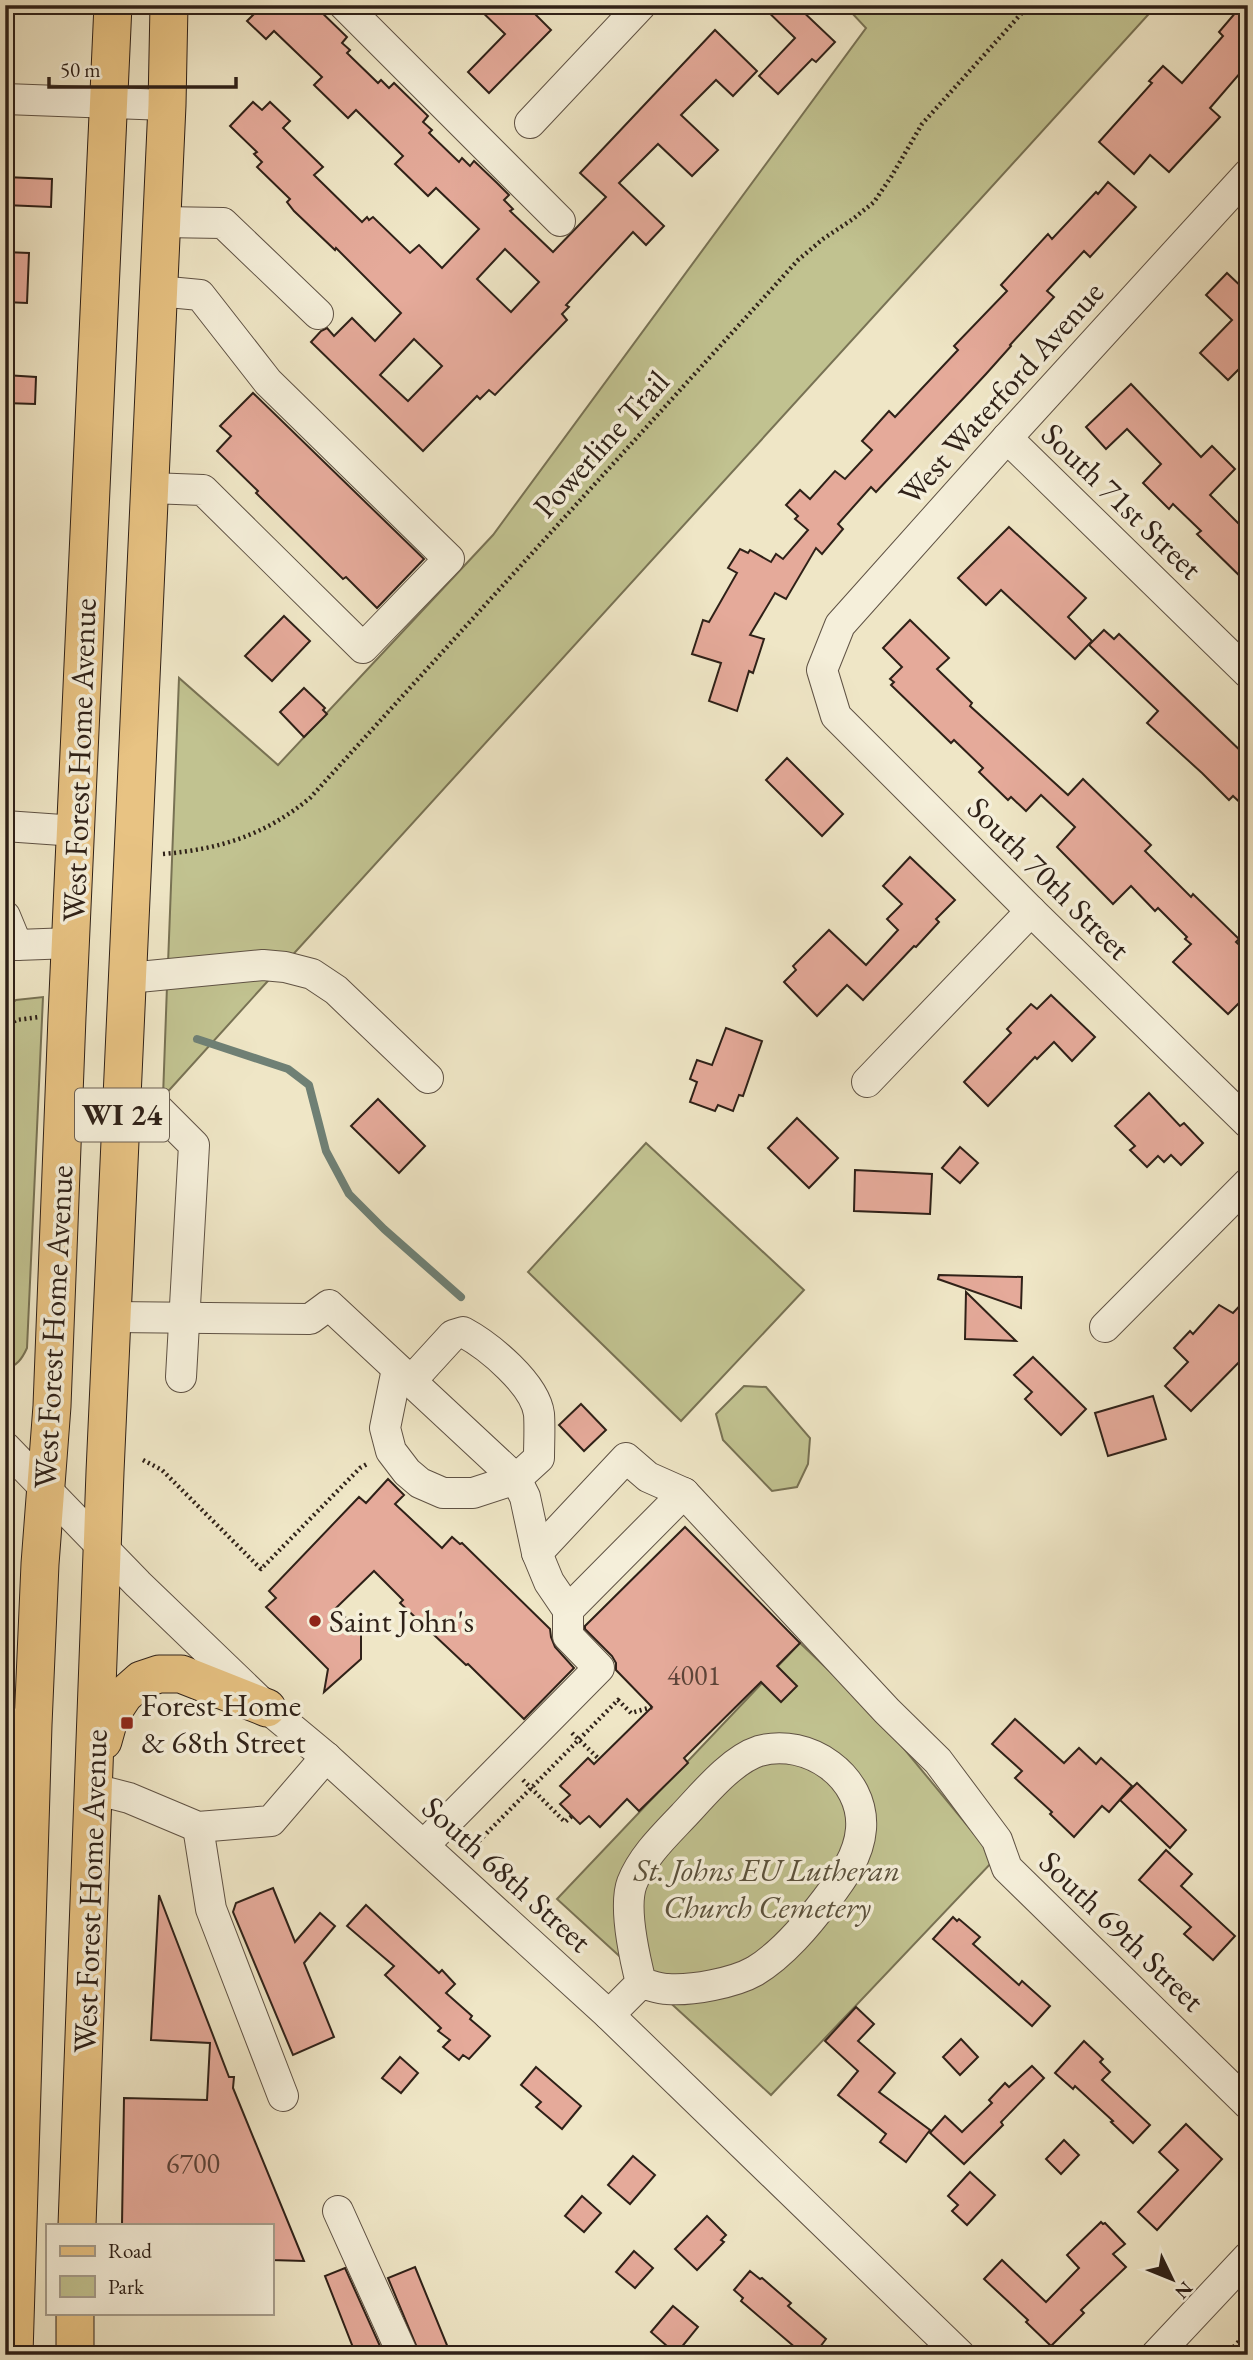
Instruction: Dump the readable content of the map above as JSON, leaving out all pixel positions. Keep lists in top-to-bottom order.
{
  "streets": {
    "main road": ["West Forest Home Avenue", "WI 24"],
    "street": [
      "West Waterford Avenue",
      "South 71st Street",
      "South 70th Street",
      "South 68th Street",
      "South 69th Street"
    ],
    "path": ["Powerline Trail"]
  },
  "crossings": [
    ["West Waterford Avenue", "South 71st Street"],
    ["West Waterford Avenue", "South 70th Street"],
    ["West Forest Home Avenue", "South 68th Street"]
  ],
  "parks": ["St. Johns EU Lutheran Church Cemetery"],
  "places": {
    "other": ["Saint John's"],
    "transit": ["Forest Home & 68th Street"]
  },
  "house_numbers": ["4001", "6700"],
  "legend": ["Road", "Park"],
  "scale_bar": "50 m",
  "north": "bottom right"
}
